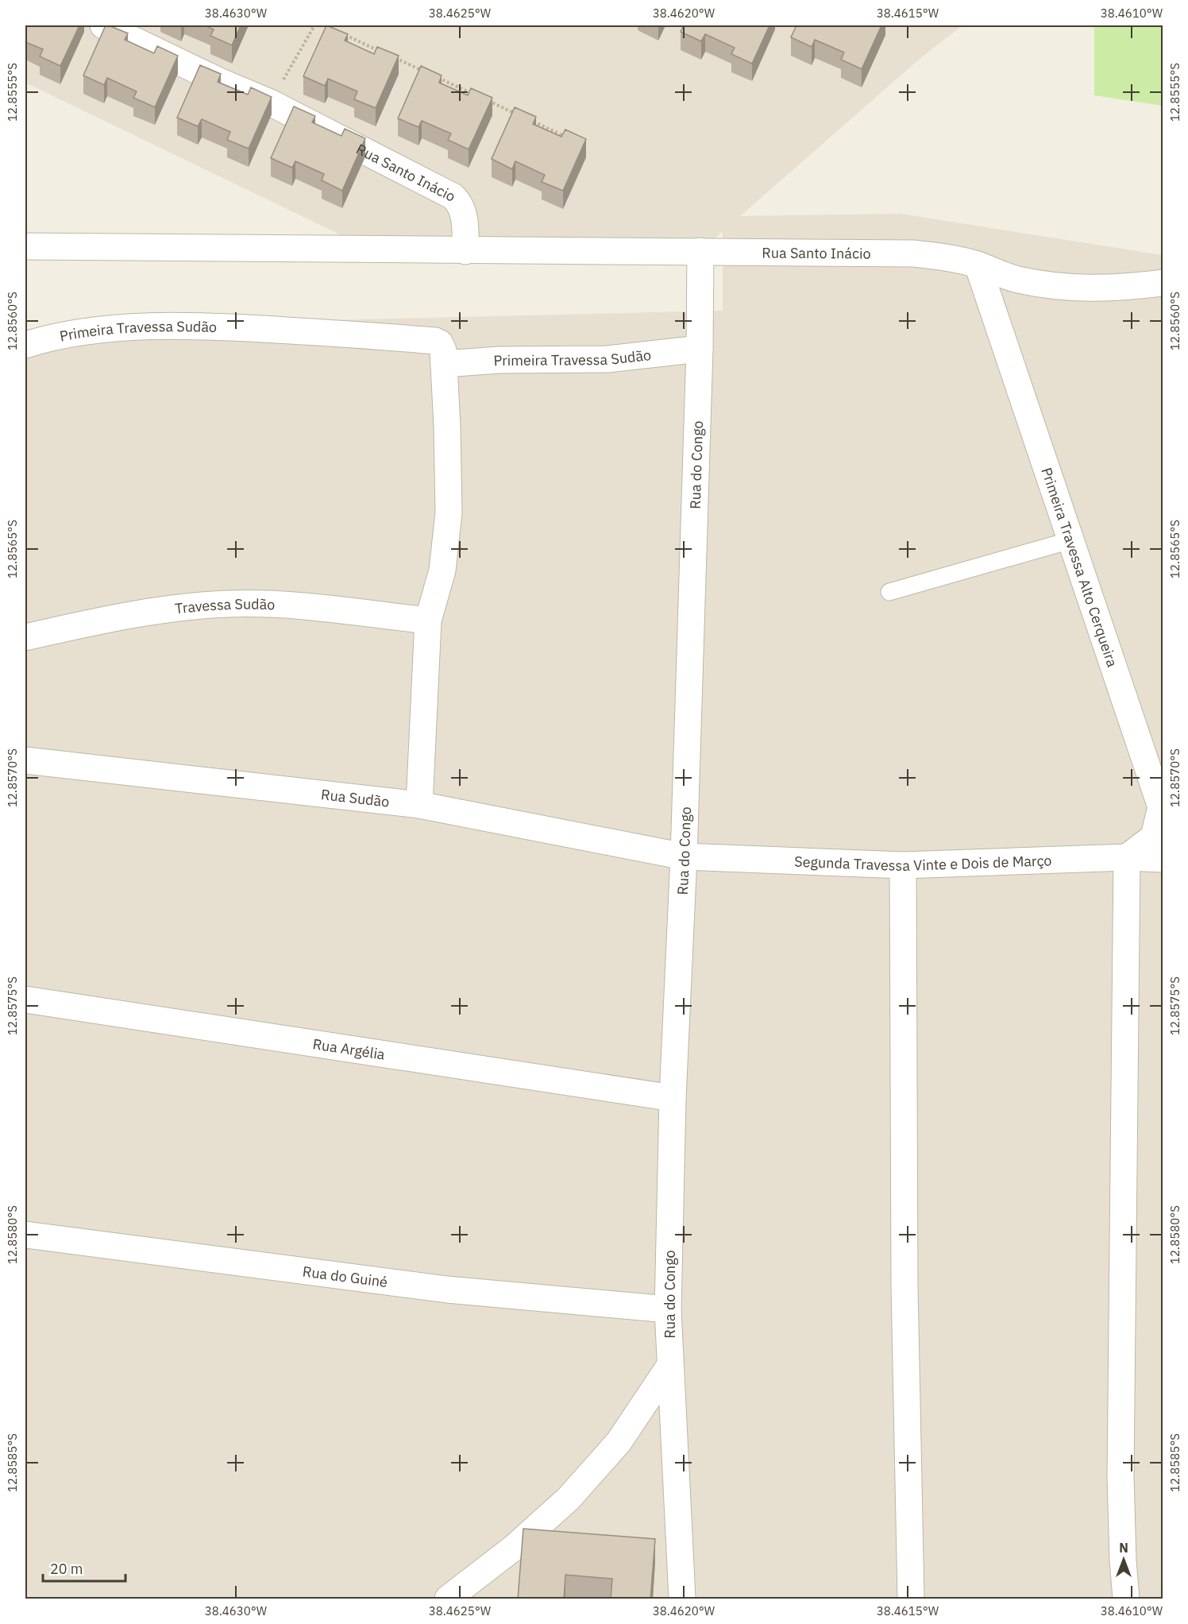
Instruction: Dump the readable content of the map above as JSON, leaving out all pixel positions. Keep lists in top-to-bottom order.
{
  "streets": {
    "street": [
      "Rua Santo Inácio",
      "Primeira Travessa Sudão",
      "Rua do Congo",
      "Primeira Travessa Alto Cerqueira",
      "Travessa Sudão",
      "Rua Sudão",
      "Segunda Travessa Vinte e Dois de Março",
      "Rua Argélia",
      "Rua do Guiné"
    ]
  },
  "crossings": [
    ["Rua Santo Inácio", "Rua do Congo"],
    ["Rua Santo Inácio", "Primeira Travessa Alto Cerqueira"],
    ["Primeira Travessa Sudão", "Rua do Congo"],
    ["Rua do Congo", "Rua Sudão"],
    ["Rua do Congo", "Segunda Travessa Vinte e Dois de Março"],
    ["Rua do Congo", "Rua Argélia"],
    ["Rua do Congo", "Rua do Guiné"],
    ["Primeira Travessa Alto Cerqueira", "Segunda Travessa Vinte e Dois de Março"],
    ["Rua Sudão", "Segunda Travessa Vinte e Dois de Março"]
  ],
  "scale_bar": "20 m",
  "north": "top",
  "coordinates": [
    "38.4630°W",
    "38.4625°W",
    "38.4620°W",
    "38.4615°W",
    "38.4610°W",
    "12.8555°S",
    "12.8560°S",
    "12.8565°S",
    "12.8570°S",
    "12.8575°S",
    "12.8580°S",
    "12.8585°S"
  ]
}
